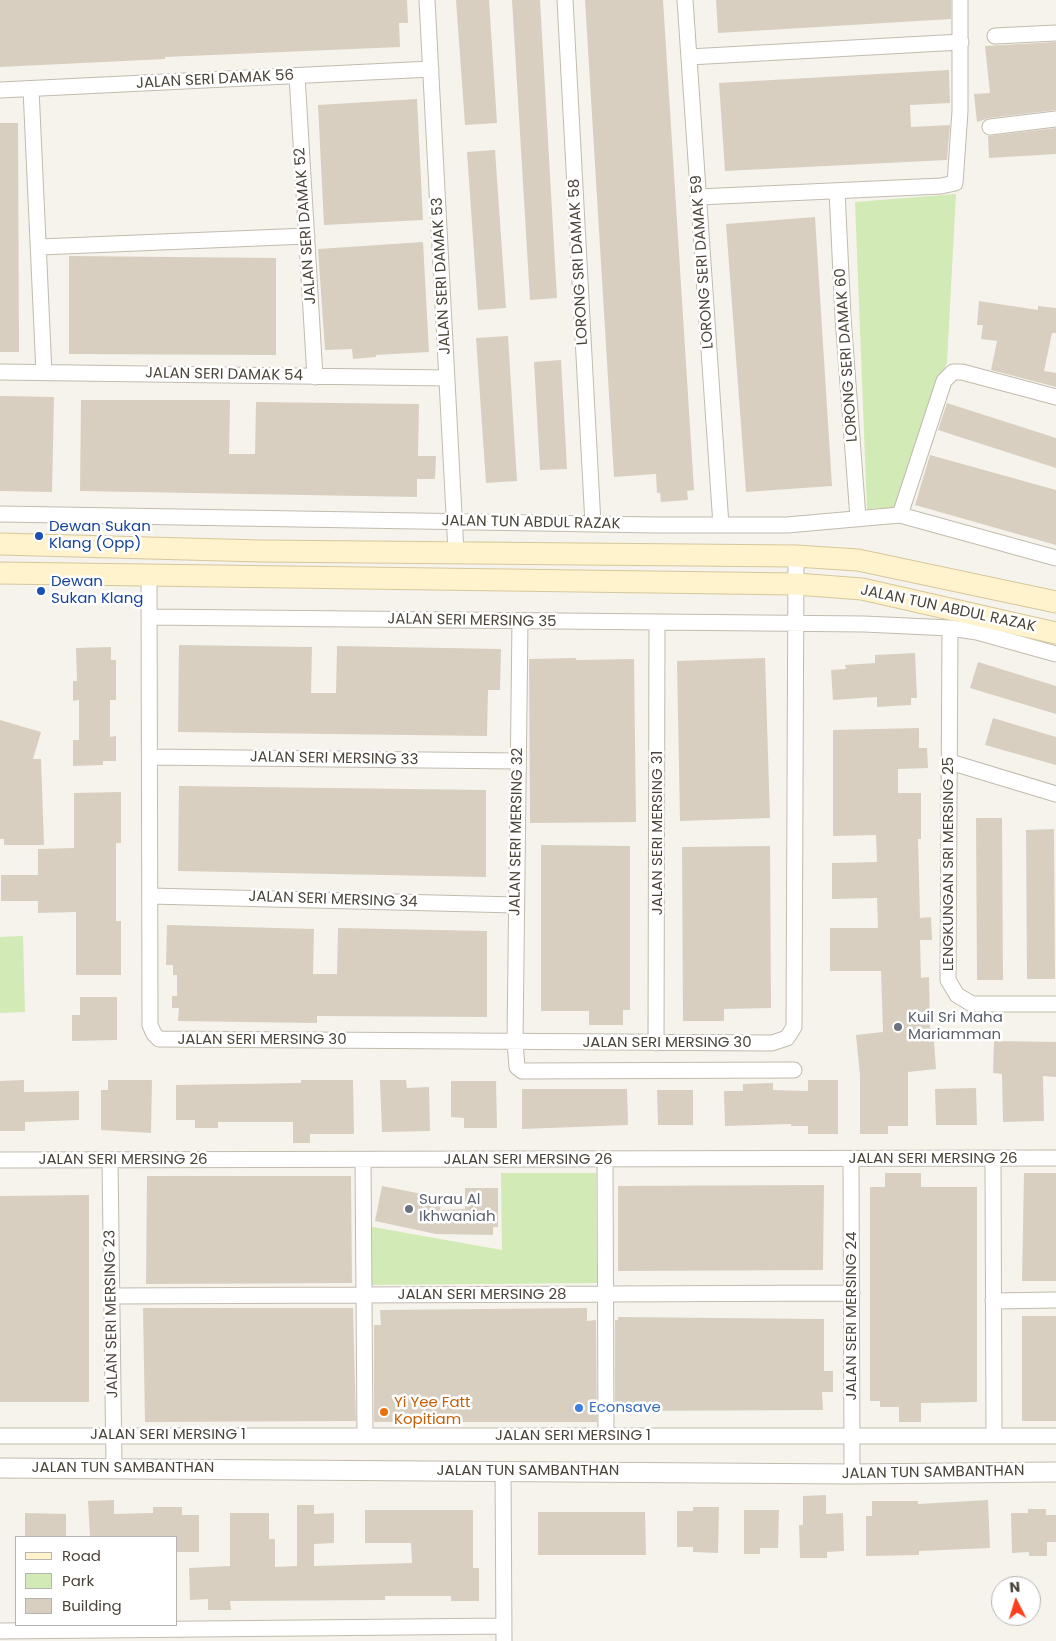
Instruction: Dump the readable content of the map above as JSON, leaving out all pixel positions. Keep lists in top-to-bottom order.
{
  "streets": {
    "main road": ["JALAN TUN ABDUL RAZAK"],
    "street": [
      "JALAN SERI DAMAK 56",
      "JALAN SERI DAMAK 52",
      "LORONG SRI DAMAK 58",
      "LORONG SERI DAMAK 59",
      "JALAN SERI DAMAK 53",
      "LORONG SERI DAMAK 60",
      "JALAN SERI DAMAK 54",
      "JALAN SERI MERSING 35",
      "JALAN SERI MERSING 33",
      "JALAN SERI MERSING 32",
      "JALAN SERI MERSING 31",
      "LENGKUNGAN SRI MERSING 25",
      "JALAN SERI MERSING 34",
      "JALAN SERI MERSING 30",
      "JALAN SERI MERSING 26",
      "JALAN SERI MERSING 28",
      "JALAN SERI MERSING 23",
      "JALAN SERI MERSING 24",
      "JALAN SERI MERSING 1",
      "JALAN TUN SAMBANTHAN"
    ]
  },
  "crossings": [
    ["JALAN SERI DAMAK 56", "JALAN SERI DAMAK 52"],
    ["JALAN SERI DAMAK 56", "JALAN SERI DAMAK 53"],
    ["JALAN SERI DAMAK 52", "JALAN SERI DAMAK 54"],
    ["LORONG SRI DAMAK 58", "JALAN TUN ABDUL RAZAK"],
    ["LORONG SERI DAMAK 59", "JALAN TUN ABDUL RAZAK"],
    ["JALAN SERI DAMAK 53", "JALAN SERI DAMAK 54"],
    ["JALAN SERI DAMAK 53", "JALAN TUN ABDUL RAZAK"],
    ["LORONG SERI DAMAK 60", "JALAN TUN ABDUL RAZAK"],
    ["JALAN TUN ABDUL RAZAK", "JALAN SERI MERSING 30"],
    ["JALAN SERI MERSING 35", "JALAN SERI MERSING 32"],
    ["JALAN SERI MERSING 35", "JALAN SERI MERSING 31"],
    ["JALAN SERI MERSING 35", "JALAN SERI MERSING 30"],
    ["JALAN SERI MERSING 33", "JALAN SERI MERSING 32"],
    ["JALAN SERI MERSING 33", "JALAN SERI MERSING 30"],
    ["JALAN SERI MERSING 32", "JALAN SERI MERSING 34"],
    ["JALAN SERI MERSING 32", "JALAN SERI MERSING 30"],
    ["JALAN SERI MERSING 31", "JALAN SERI MERSING 30"],
    ["JALAN SERI MERSING 34", "JALAN SERI MERSING 30"],
    ["JALAN SERI MERSING 26", "JALAN SERI MERSING 23"],
    ["JALAN SERI MERSING 26", "JALAN SERI MERSING 24"],
    ["JALAN SERI MERSING 28", "JALAN SERI MERSING 23"],
    ["JALAN SERI MERSING 28", "JALAN SERI MERSING 24"],
    ["JALAN SERI MERSING 23", "JALAN SERI MERSING 1"],
    ["JALAN SERI MERSING 23", "JALAN TUN SAMBANTHAN"],
    ["JALAN SERI MERSING 24", "JALAN SERI MERSING 1"],
    ["JALAN SERI MERSING 24", "JALAN TUN SAMBANTHAN"],
    ["JALAN SERI MERSING 1", "JALAN TUN SAMBANTHAN"]
  ],
  "places": [
    "Dewan Sukan Klang (Opp)",
    "Dewan Sukan Klang",
    "Kuil Sri Maha Mariamman",
    "Surau Al Ikhwaniah",
    "Econsave",
    "Yi Yee Fatt Kopitiam"
  ],
  "legend": ["Road", "Park", "Building"],
  "north": "top"
}
